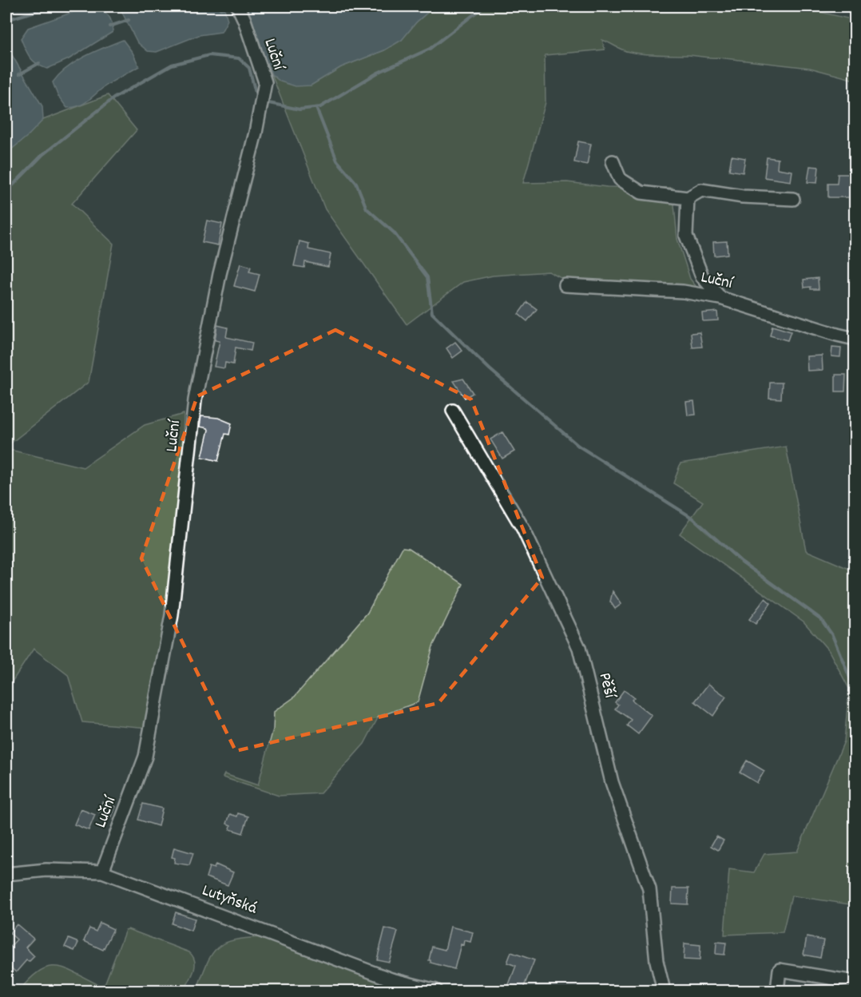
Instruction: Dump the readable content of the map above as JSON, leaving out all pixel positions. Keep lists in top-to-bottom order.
{
  "streets": {
    "street": ["Luční", "Pěší", "Lutyňská"]
  },
  "crossings": [
    ["Luční", "Lutyňská"]
  ]
}
